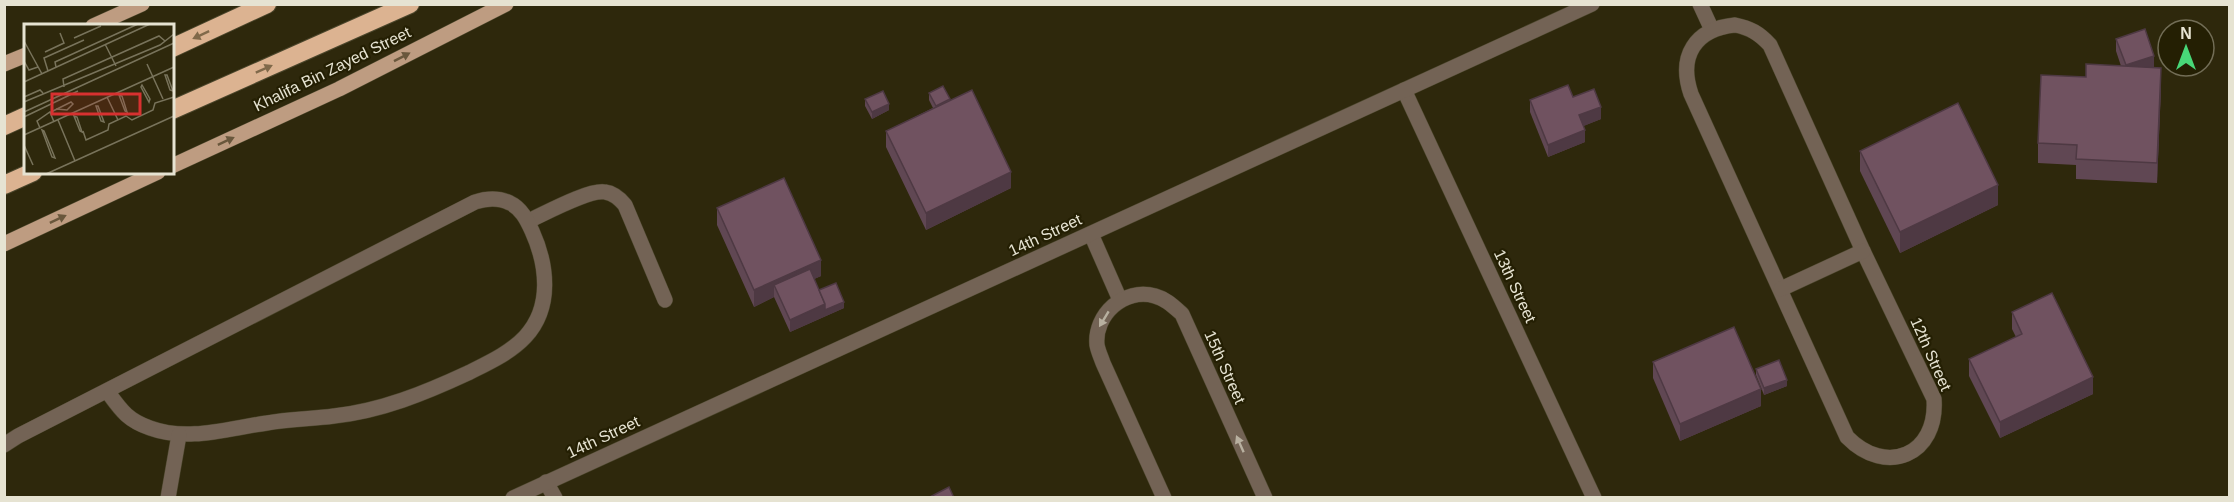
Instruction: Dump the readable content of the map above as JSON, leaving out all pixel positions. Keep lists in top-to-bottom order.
{
  "streets": {
    "highway": ["Khalifa Bin Zayed Street"],
    "street": [
      "14th Street",
      "13th Street",
      "12th Street",
      "15th Street"
    ]
  },
  "crossings": [
    ["14th Street", "13th Street"]
  ],
  "one_way": ["Khalifa Bin Zayed Street", "15th Street"],
  "north": "top"
}
